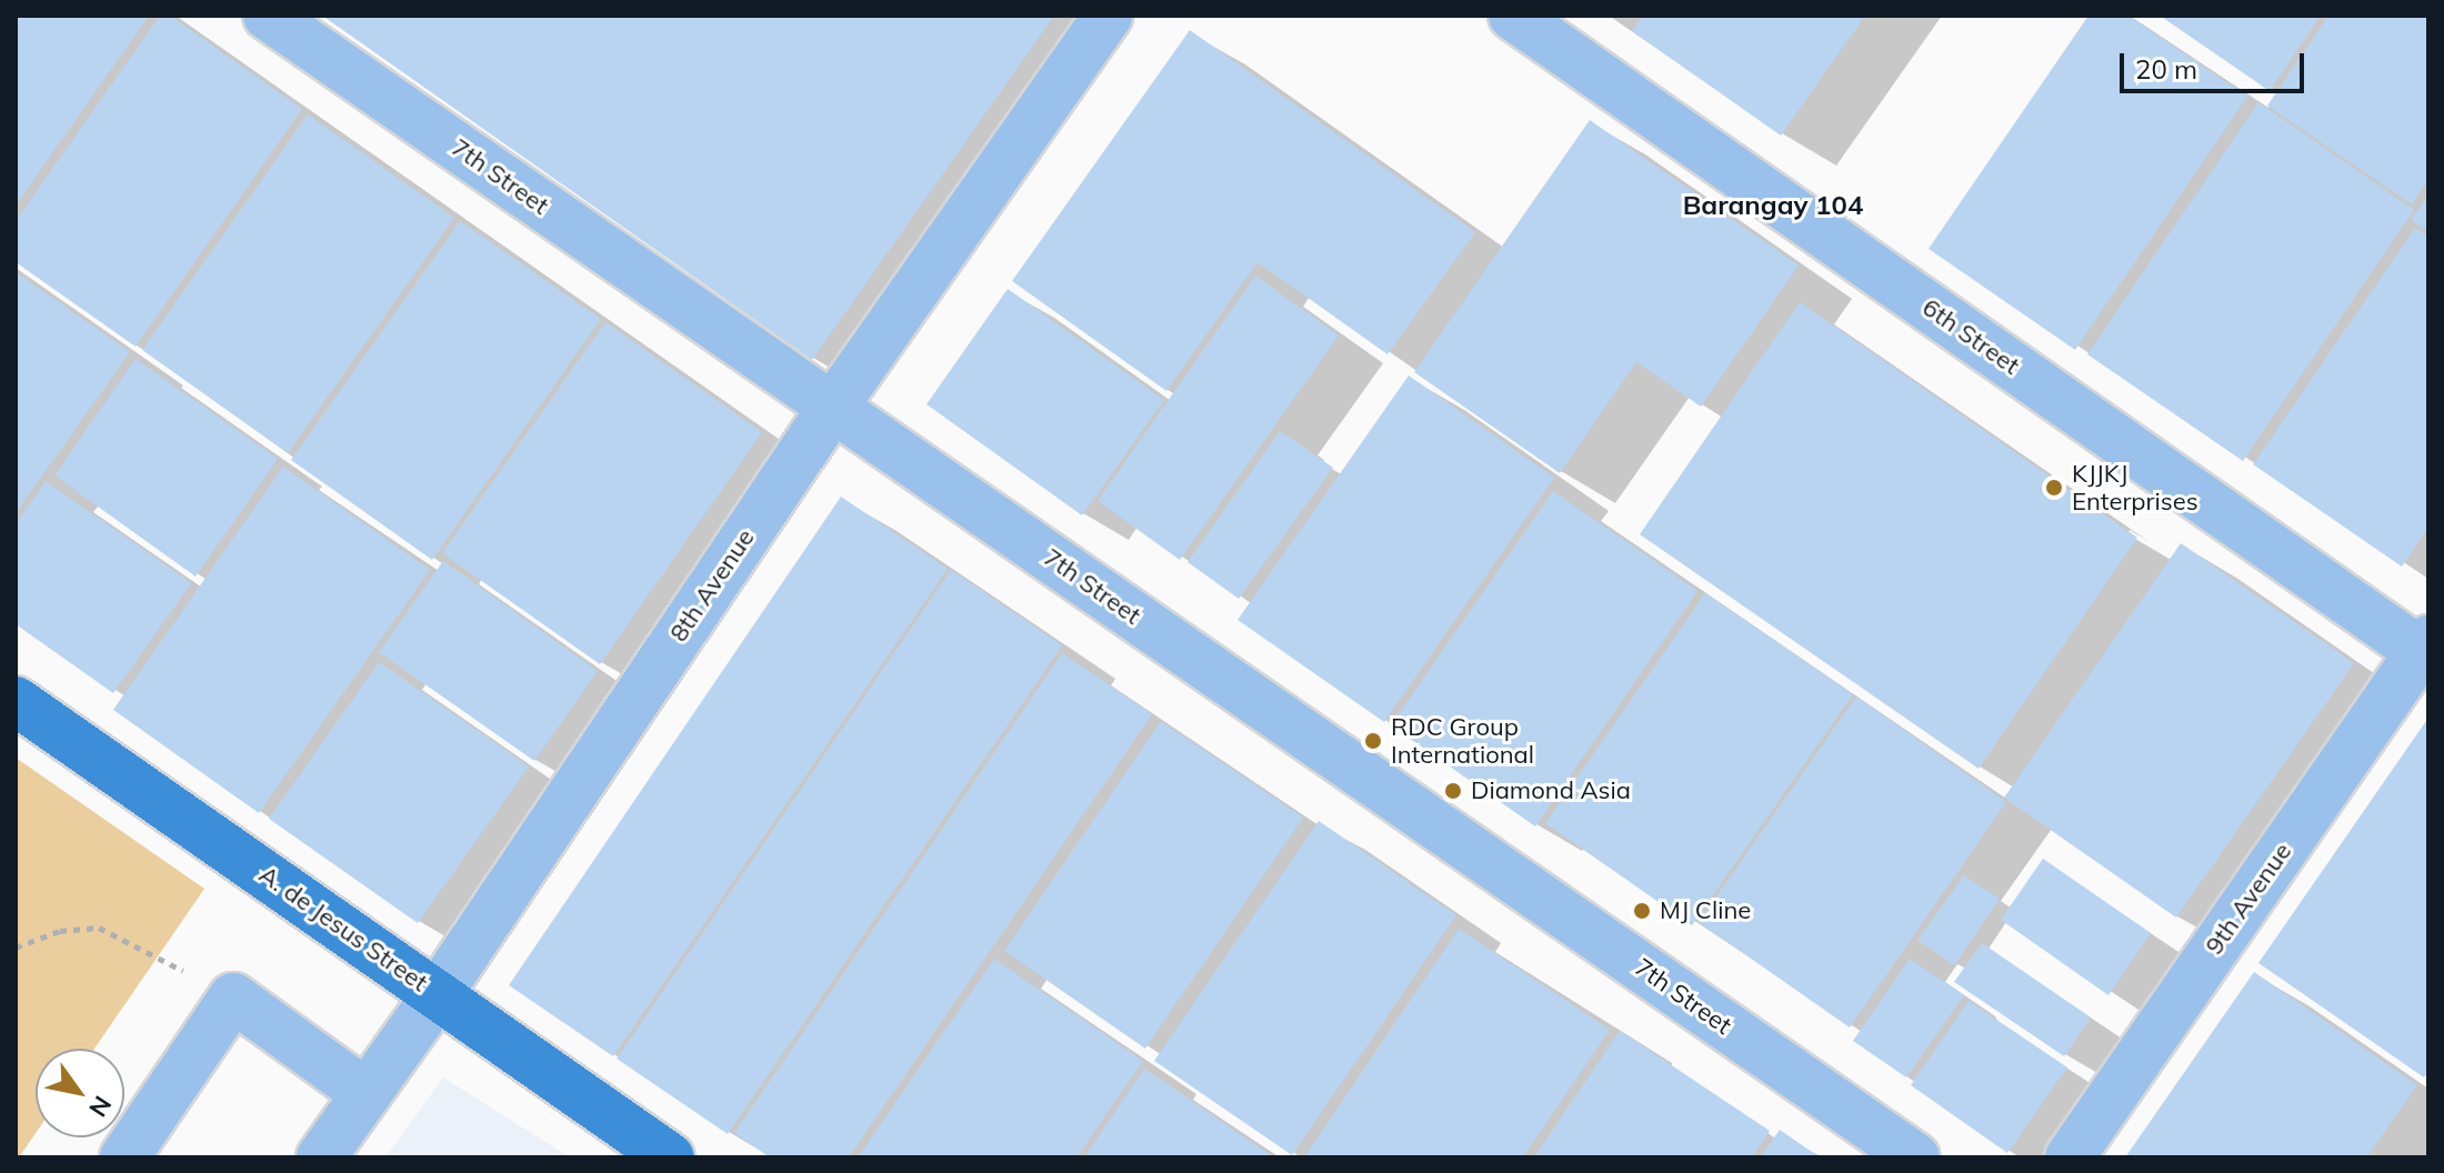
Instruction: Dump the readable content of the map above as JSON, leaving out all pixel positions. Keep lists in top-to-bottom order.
{
  "streets": {
    "main road": ["A. de Jesus Street"],
    "street": [
      "7th Street",
      "6th Street",
      "8th Avenue",
      "9th Avenue"
    ]
  },
  "crossings": [
    ["7th Street", "8th Avenue"],
    ["6th Street", "9th Avenue"],
    ["8th Avenue", "A. de Jesus Street"]
  ],
  "districts": ["Barangay 104"],
  "places": [
    "KJJKJ Enterprises",
    "RDC Group International",
    "Diamond Asia",
    "MJ Cline"
  ],
  "scale_bar": "20 m",
  "north": "bottom right"
}
